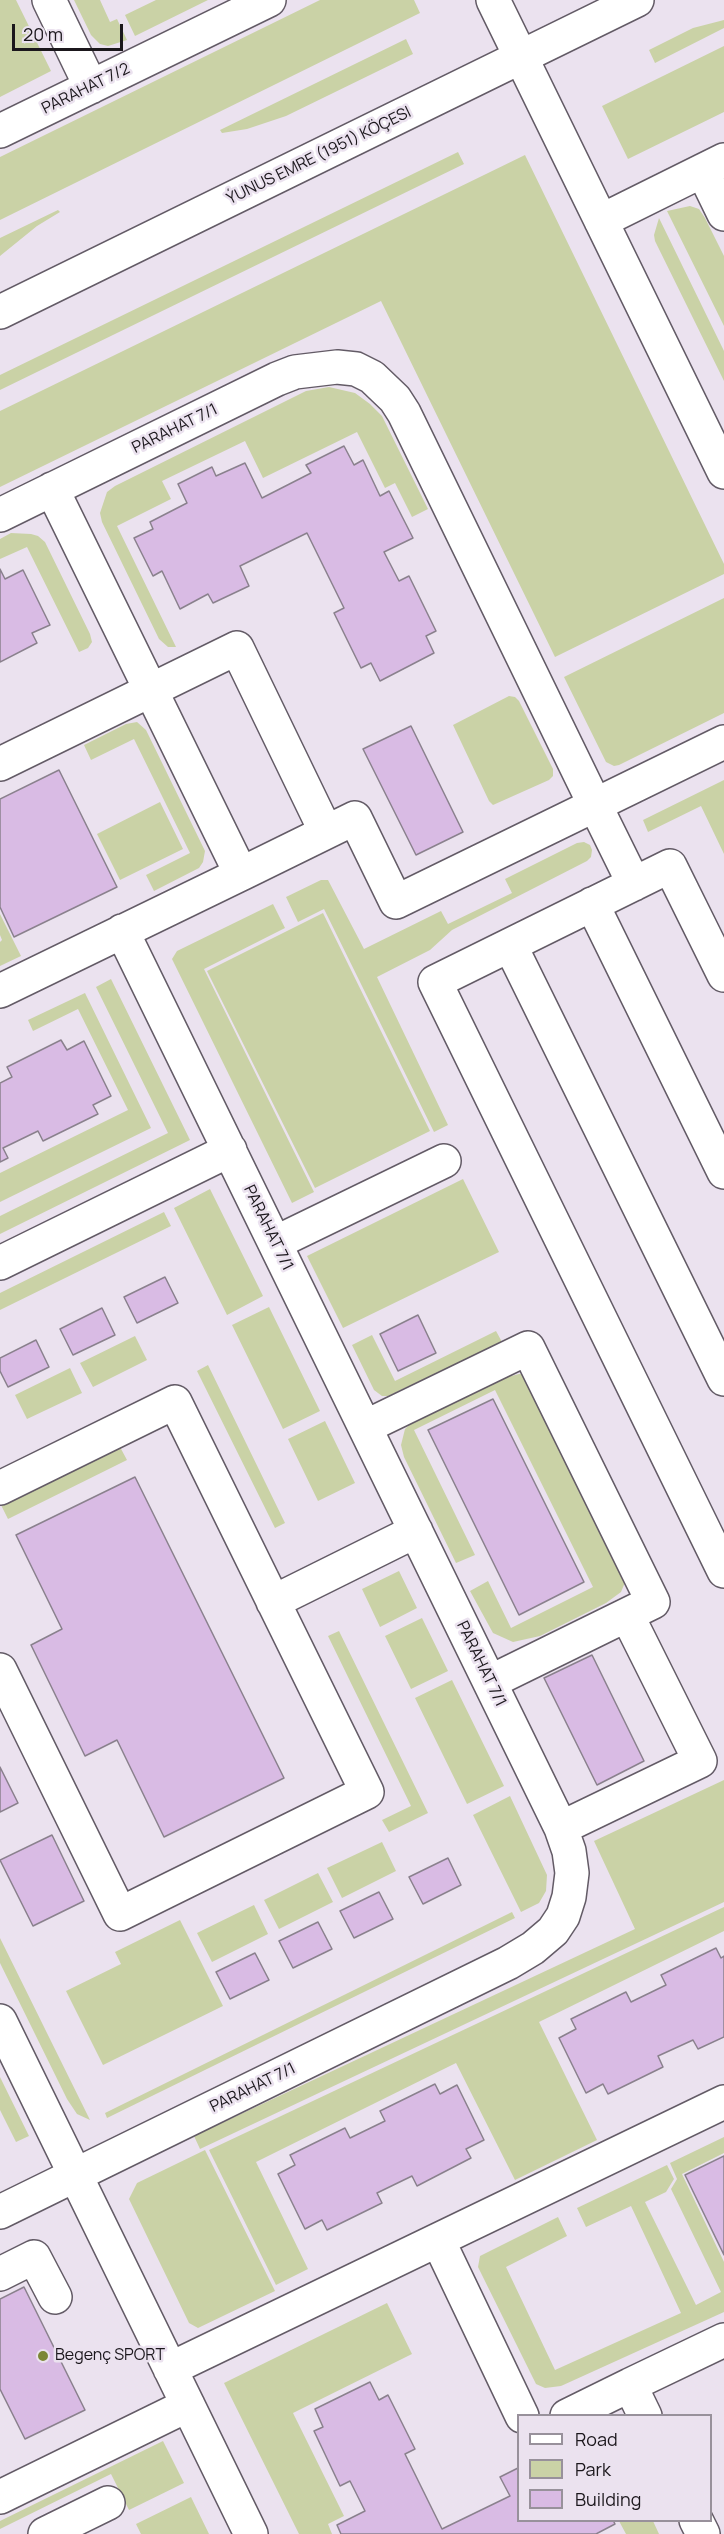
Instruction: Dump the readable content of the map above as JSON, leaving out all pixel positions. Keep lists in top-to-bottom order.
{
  "streets": {
    "street": ["PARAHAT 7/2", "ÝUNUS EMRE (1951) KÖÇESI", "PARAHAT 7/1"]
  },
  "places": ["Begenç SPORT"],
  "legend": ["Road", "Park", "Building"],
  "scale_bar": "20 m"
}
